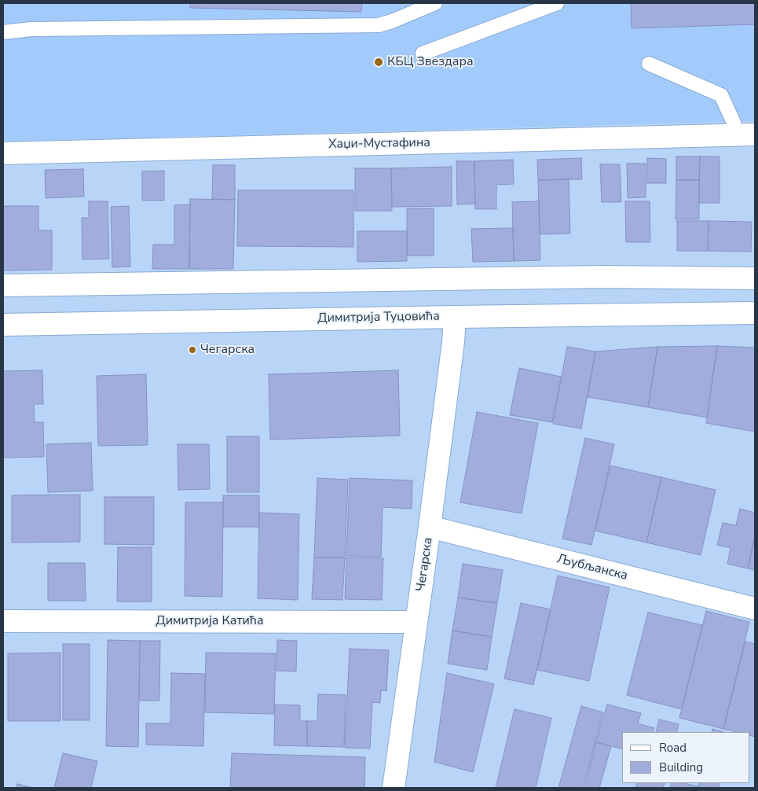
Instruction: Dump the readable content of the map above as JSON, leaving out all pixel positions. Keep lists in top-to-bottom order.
{
  "streets": {
    "street": [
      "Хаџи-Мустафина",
      "Димитрија Туцовића",
      "Чегарска",
      "Љубљанска",
      "Димитрија Катића"
    ]
  },
  "crossings": [
    ["Димитрија Туцовића", "Чегарска"],
    ["Чегарска", "Љубљанска"],
    ["Чегарска", "Димитрија Катића"]
  ],
  "places": ["КБЦ Звездара", "Чегарска"],
  "legend": ["Road", "Building"]
}
